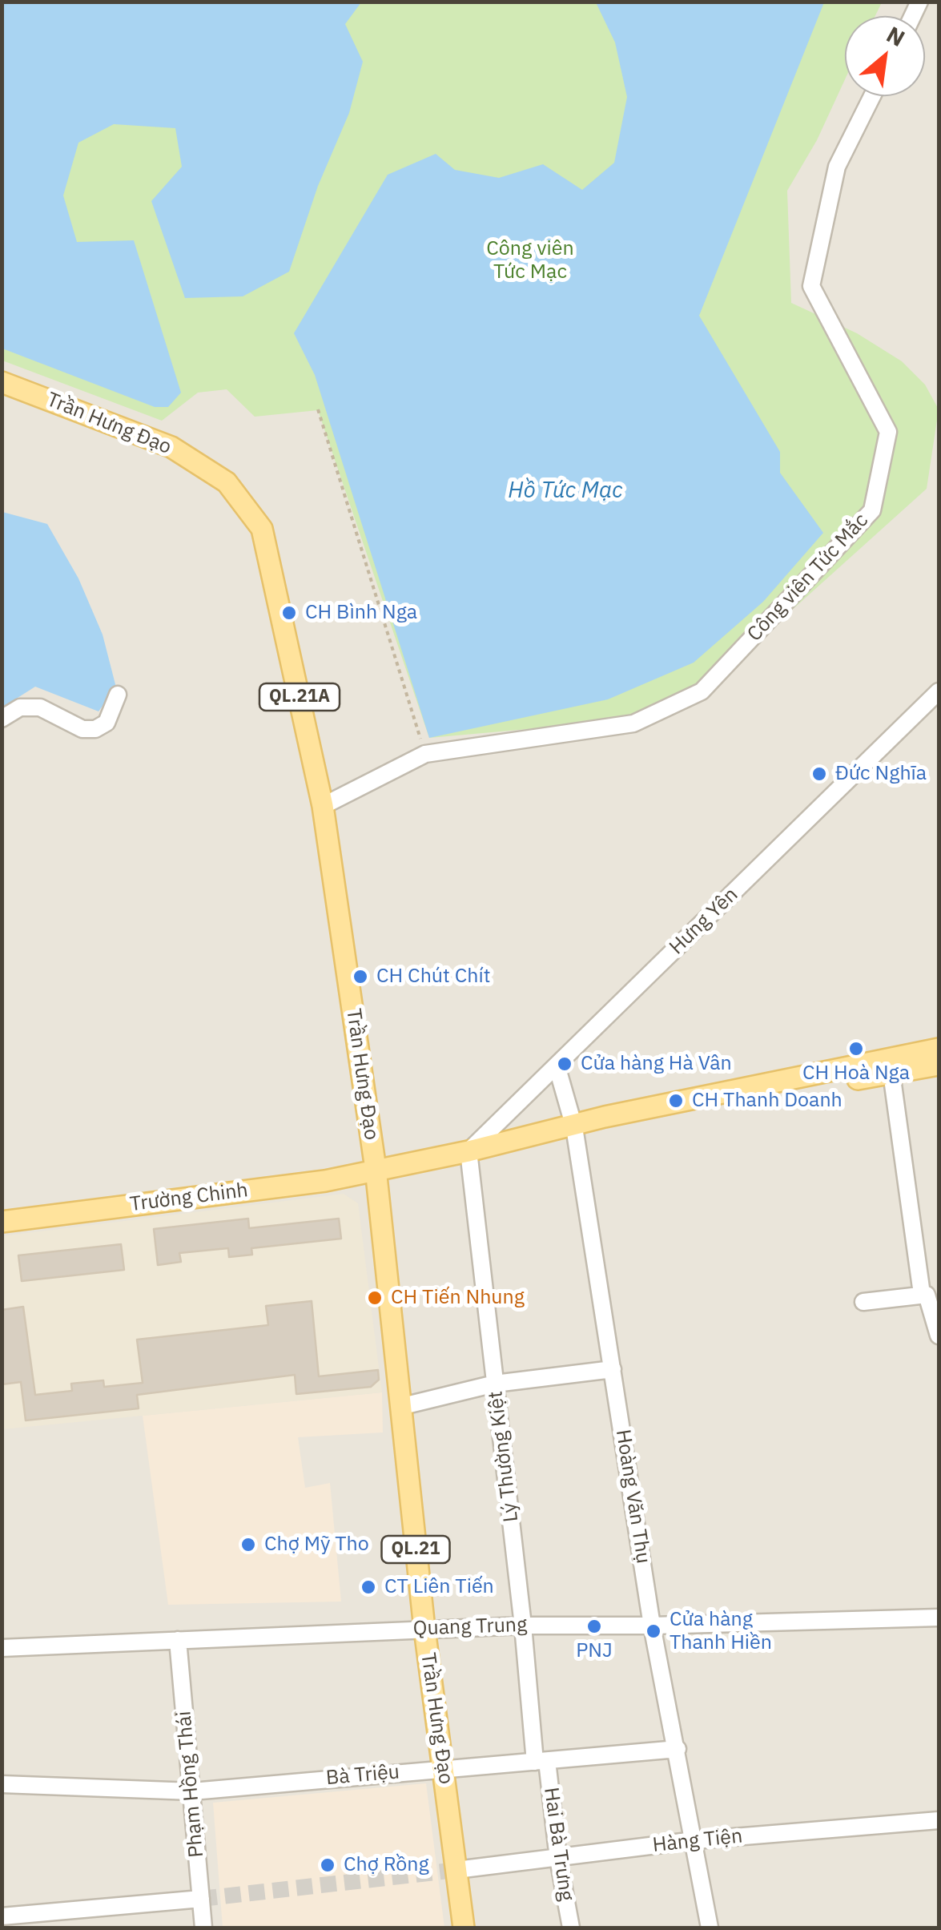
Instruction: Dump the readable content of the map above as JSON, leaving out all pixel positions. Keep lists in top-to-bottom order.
{
  "streets": {
    "main road": [
      "Trần Hưng Đạo",
      "QL.21A",
      "Trường Chinh",
      "QL.21"
    ],
    "street": [
      "Công viên Tức Mắc",
      "Hưng Yên",
      "Lý Thường Kiệt",
      "Hoàng Văn Thụ",
      "Quang Trung",
      "Bà Triệu",
      "Phạm Hồng Thái",
      "Hàng Tiện",
      "Hai Bà Trưng"
    ]
  },
  "crossings": [
    ["Trần Hưng Đạo", "Công viên Tức Mắc"],
    ["Trần Hưng Đạo", "Trường Chinh"],
    ["Trần Hưng Đạo", "Quang Trung"],
    ["Trần Hưng Đạo", "Bà Triệu"],
    ["Trần Hưng Đạo", "Hàng Tiện"],
    ["Hưng Yên", "Trường Chinh"],
    ["Hưng Yên", "Lý Thường Kiệt"],
    ["Hưng Yên", "Hoàng Văn Thụ"],
    ["Trường Chinh", "Lý Thường Kiệt"],
    ["Trường Chinh", "Hoàng Văn Thụ"],
    ["Lý Thường Kiệt", "Quang Trung"],
    ["Lý Thường Kiệt", "Bà Triệu"],
    ["Lý Thường Kiệt", "Hai Bà Trưng"],
    ["Hoàng Văn Thụ", "Quang Trung"],
    ["Hoàng Văn Thụ", "Bà Triệu"],
    ["Hoàng Văn Thụ", "Hàng Tiện"],
    ["Quang Trung", "Phạm Hồng Thái"],
    ["Bà Triệu", "Phạm Hồng Thái"],
    ["Bà Triệu", "Hai Bà Trưng"],
    ["Hàng Tiện", "Hai Bà Trưng"]
  ],
  "water": ["Hồ Tức Mạc"],
  "parks": ["Công viên Tức Mạc"],
  "places": [
    "CH Bình Nga",
    "Đức Nghĩa",
    "CH Chút Chít",
    "CH Hoà Nga",
    "Cửa hàng Hà Vân",
    "CH Thanh Doanh",
    "CH Tiến Nhung",
    "Chợ Mỹ Tho",
    "CT Liên Tiến",
    "PNJ",
    "Cửa hàng Thanh Hiền",
    "Chợ Rồng"
  ],
  "north": "top right"
}
